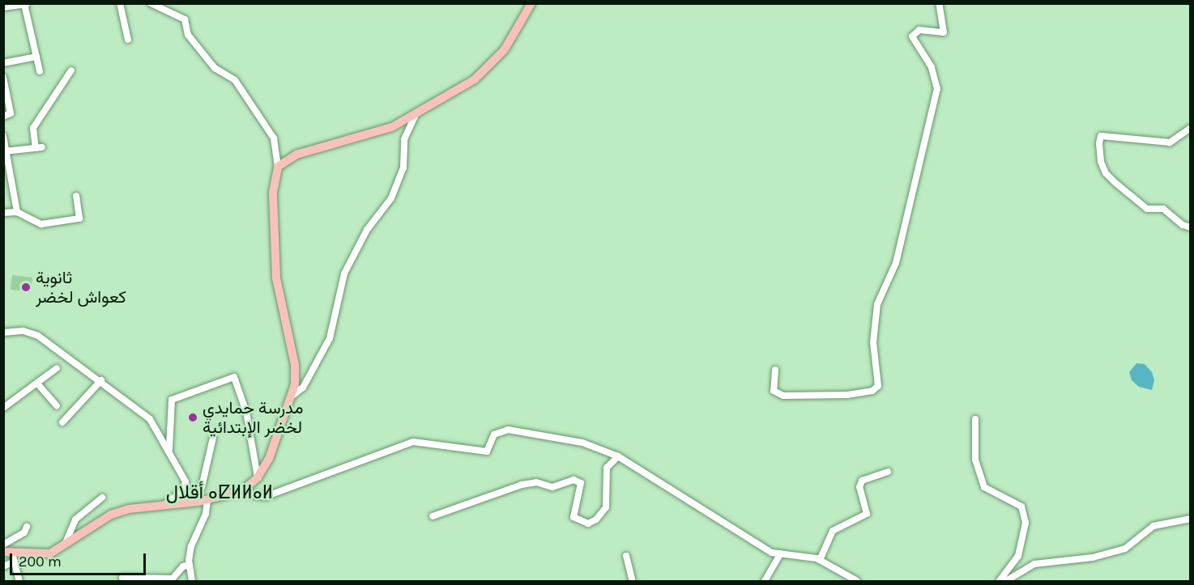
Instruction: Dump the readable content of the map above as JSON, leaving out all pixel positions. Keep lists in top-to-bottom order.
{
  "districts": ["أقلال ⴰⵇⵍⵍⴰⵍ"],
  "places": ["ثانوية كعواش لخضر", "مدرسة حمايدي لخضر الإبتدائية"],
  "scale_bar": "200 m"
}
